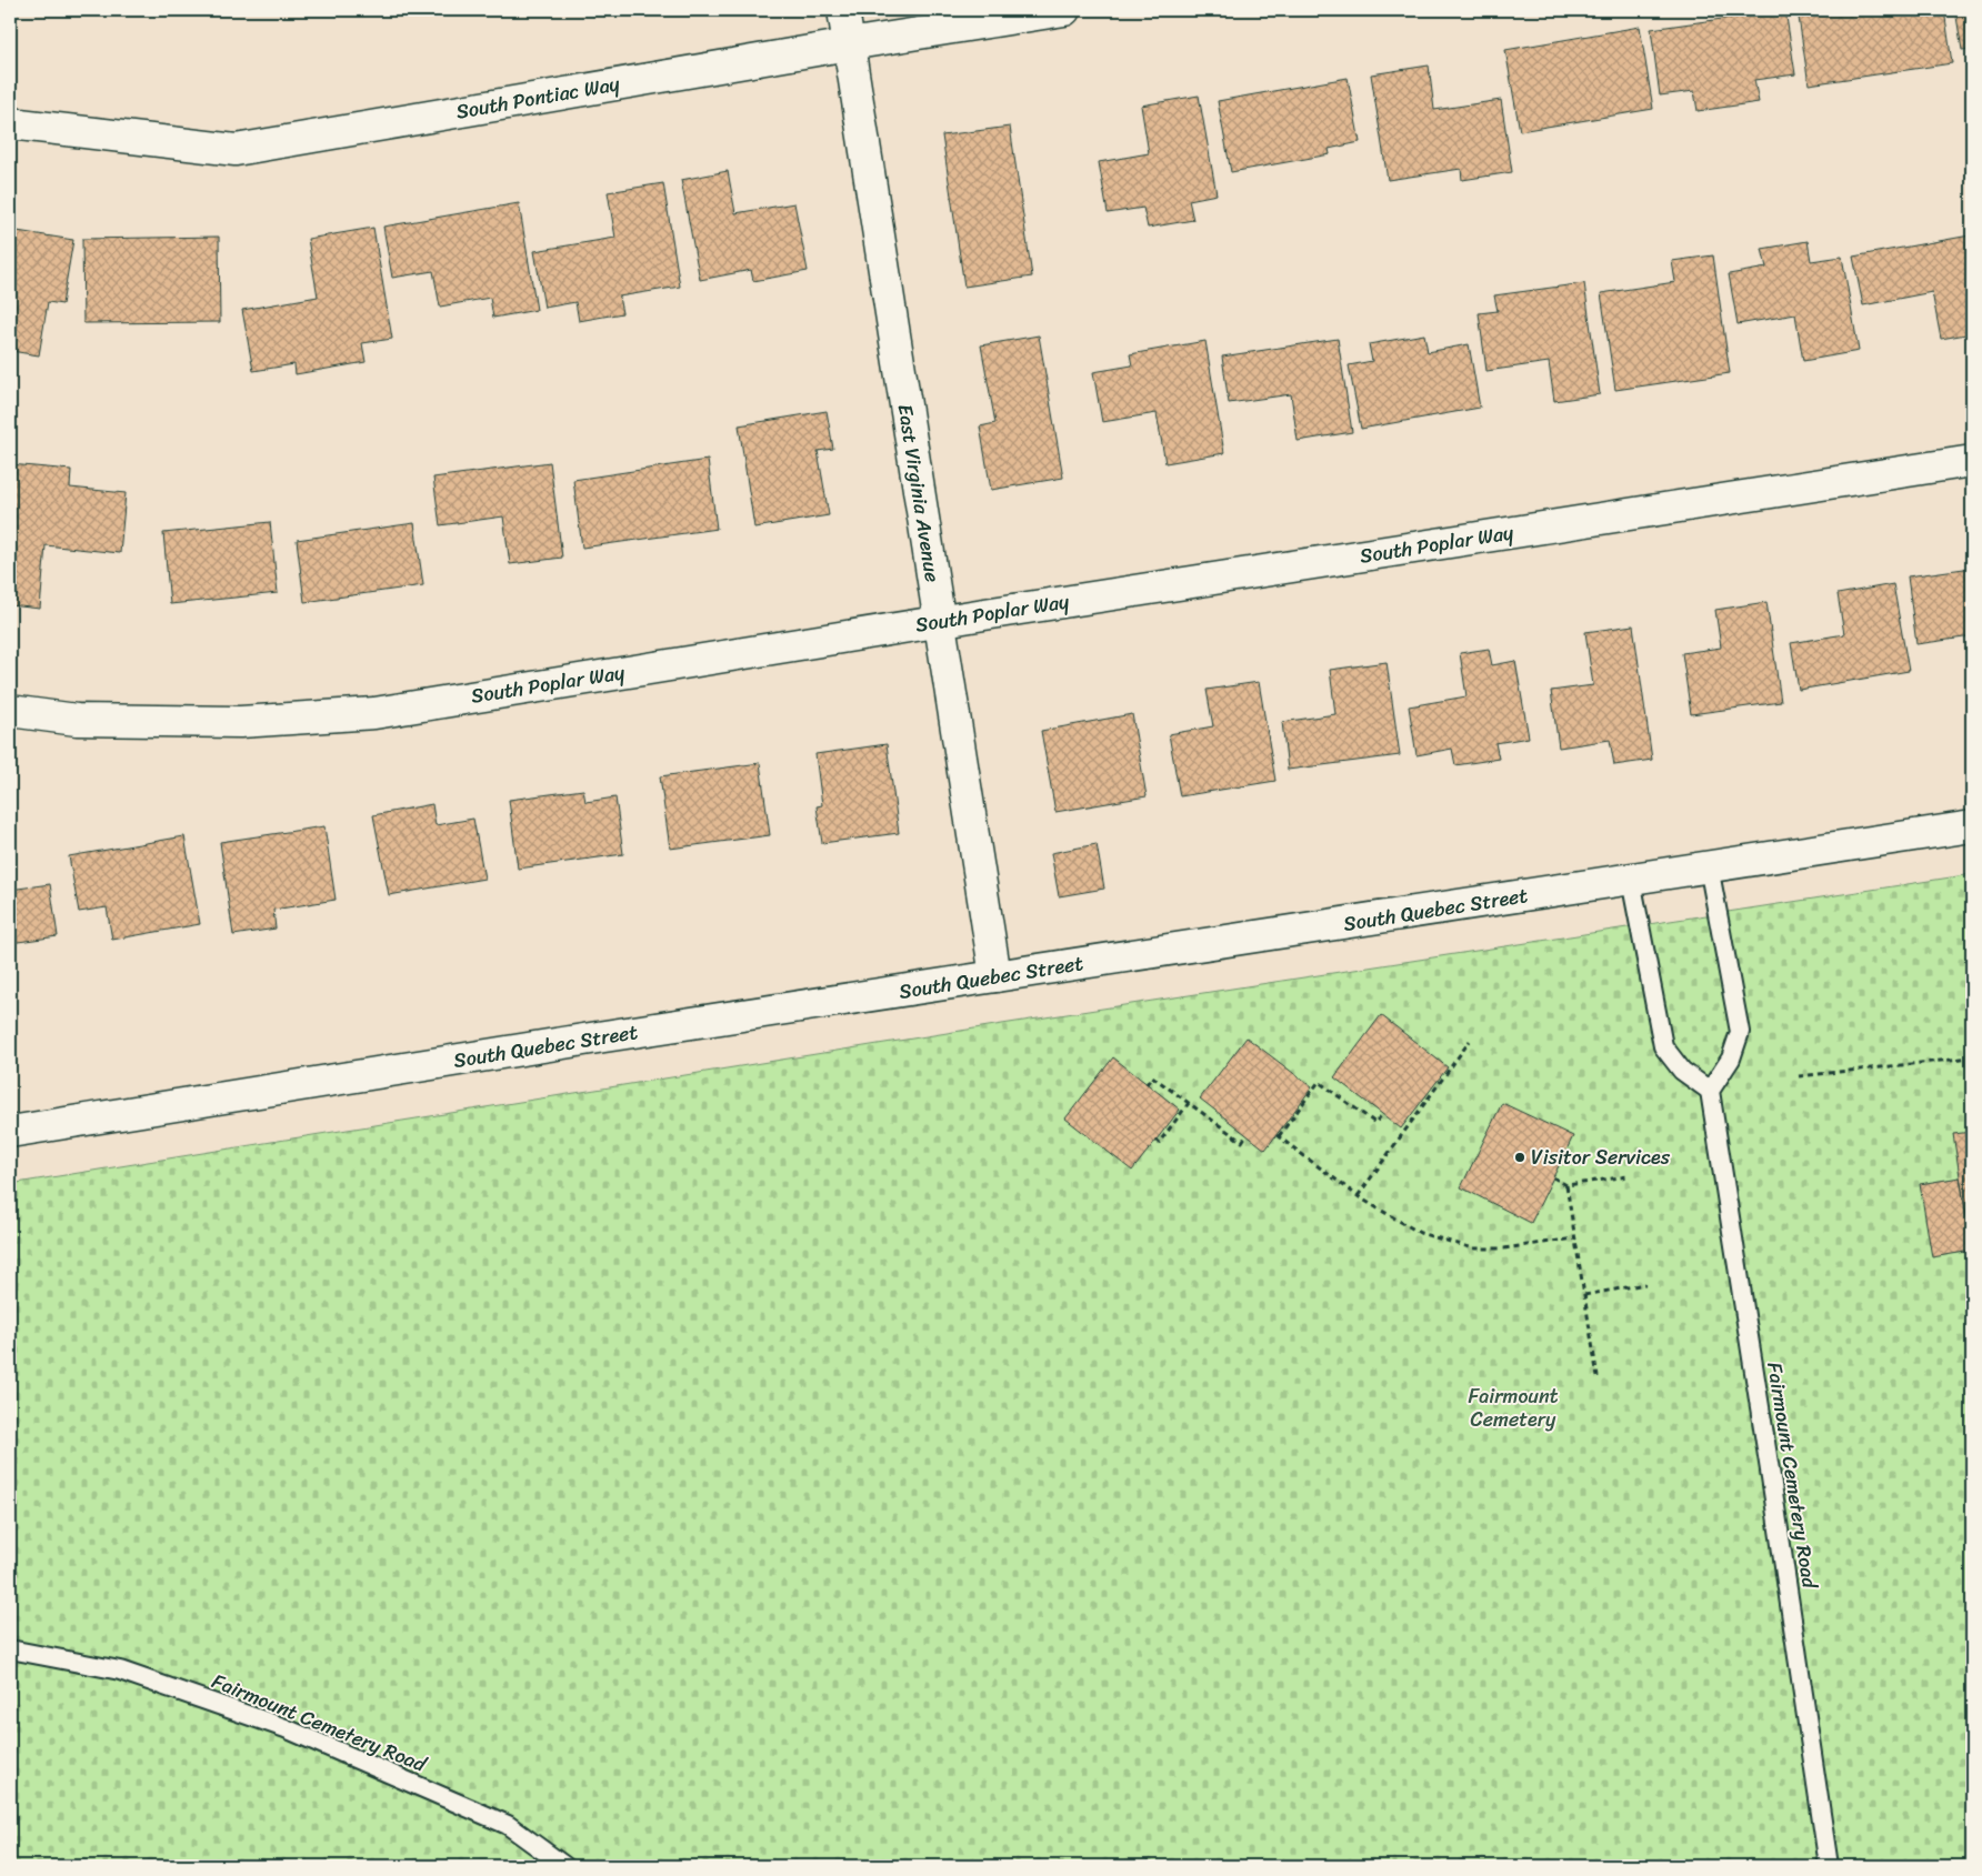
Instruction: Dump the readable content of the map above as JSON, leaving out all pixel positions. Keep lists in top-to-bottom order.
{
  "streets": {
    "street": [
      "South Pontiac Way",
      "East Virginia Avenue",
      "South Poplar Way",
      "South Quebec Street"
    ],
    "lane": ["Fairmount Cemetery Road"]
  },
  "crossings": [
    ["South Pontiac Way", "East Virginia Avenue"],
    ["East Virginia Avenue", "South Poplar Way"],
    ["East Virginia Avenue", "South Quebec Street"]
  ],
  "parks": ["Fairmount Cemetery"],
  "places": ["Visitor Services"]
}
